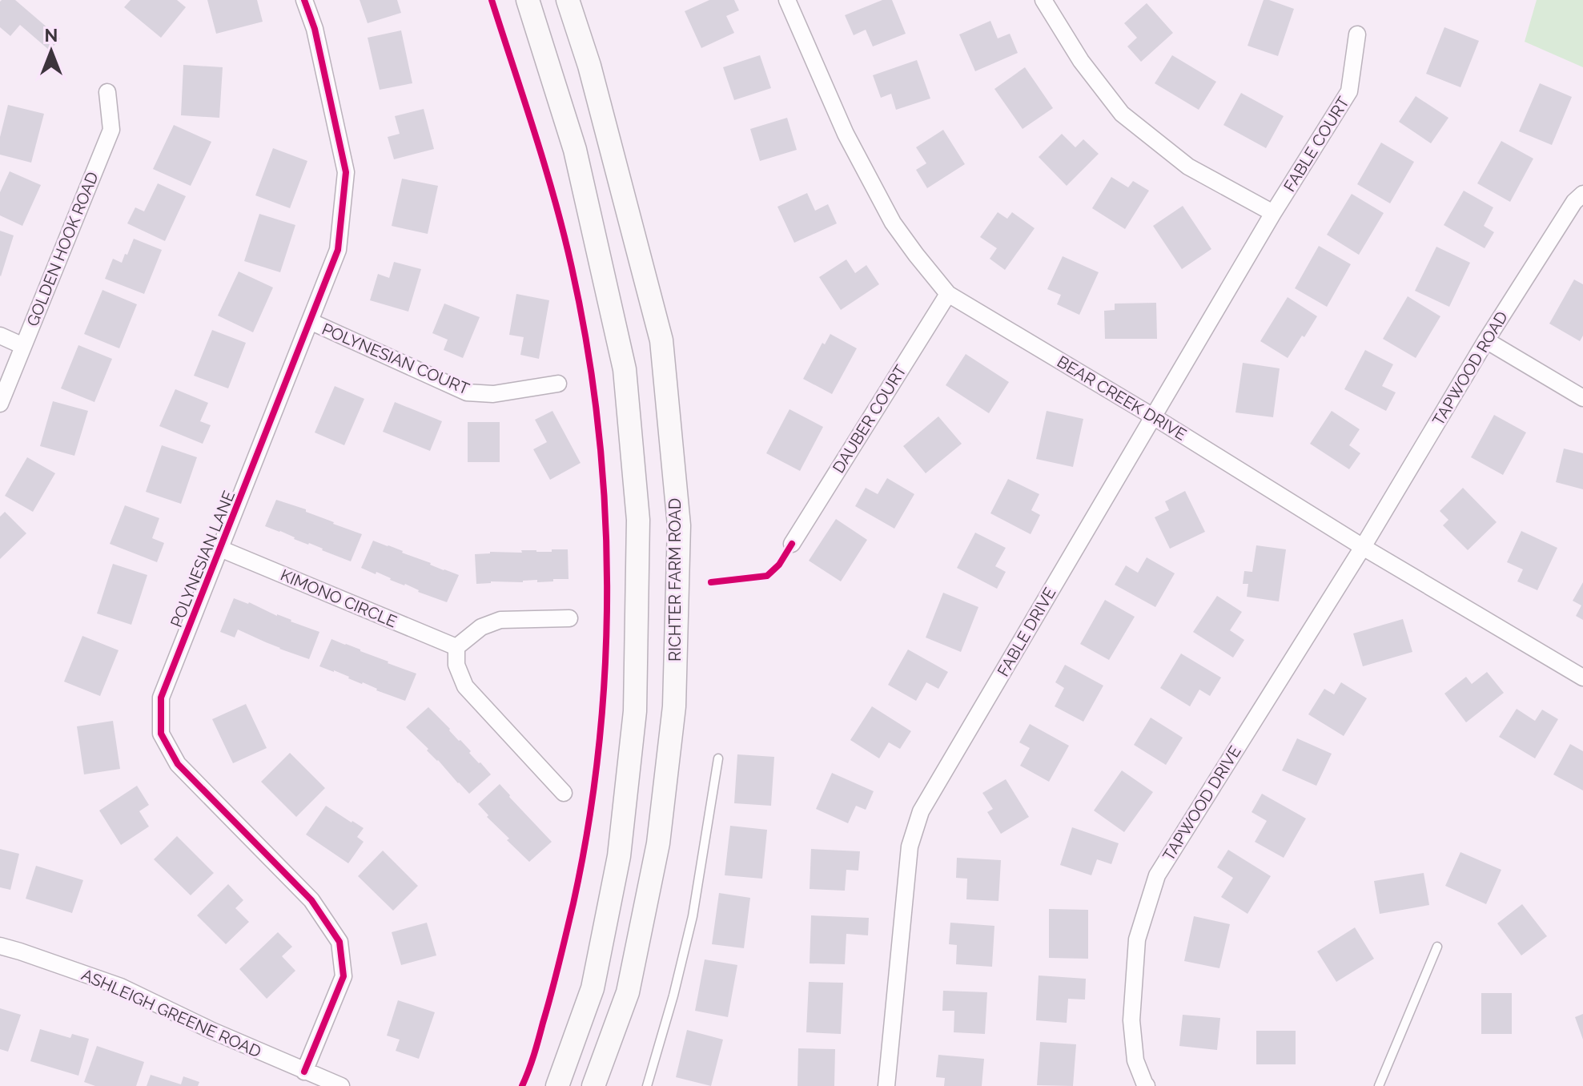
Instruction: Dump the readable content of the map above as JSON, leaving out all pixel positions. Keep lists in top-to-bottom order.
{
  "streets": {
    "main road": ["RICHTER FARM ROAD"],
    "street": [
      "FABLE COURT",
      "GOLDEN HOOK ROAD",
      "POLYNESIAN COURT",
      "TAPWOOD ROAD",
      "BEAR CREEK DRIVE",
      "DAUBER COURT",
      "POLYNESIAN LANE",
      "KIMONO CIRCLE",
      "FABLE DRIVE",
      "TAPWOOD DRIVE",
      "ASHLEIGH GREENE ROAD"
    ]
  },
  "crossings": [
    ["FABLE COURT", "FABLE DRIVE"],
    ["POLYNESIAN COURT", "POLYNESIAN LANE"],
    ["TAPWOOD ROAD", "BEAR CREEK DRIVE"],
    ["TAPWOOD ROAD", "TAPWOOD DRIVE"],
    ["BEAR CREEK DRIVE", "DAUBER COURT"],
    ["BEAR CREEK DRIVE", "FABLE DRIVE"],
    ["BEAR CREEK DRIVE", "TAPWOOD DRIVE"],
    ["POLYNESIAN LANE", "KIMONO CIRCLE"],
    ["POLYNESIAN LANE", "ASHLEIGH GREENE ROAD"]
  ],
  "north": "top"
}
